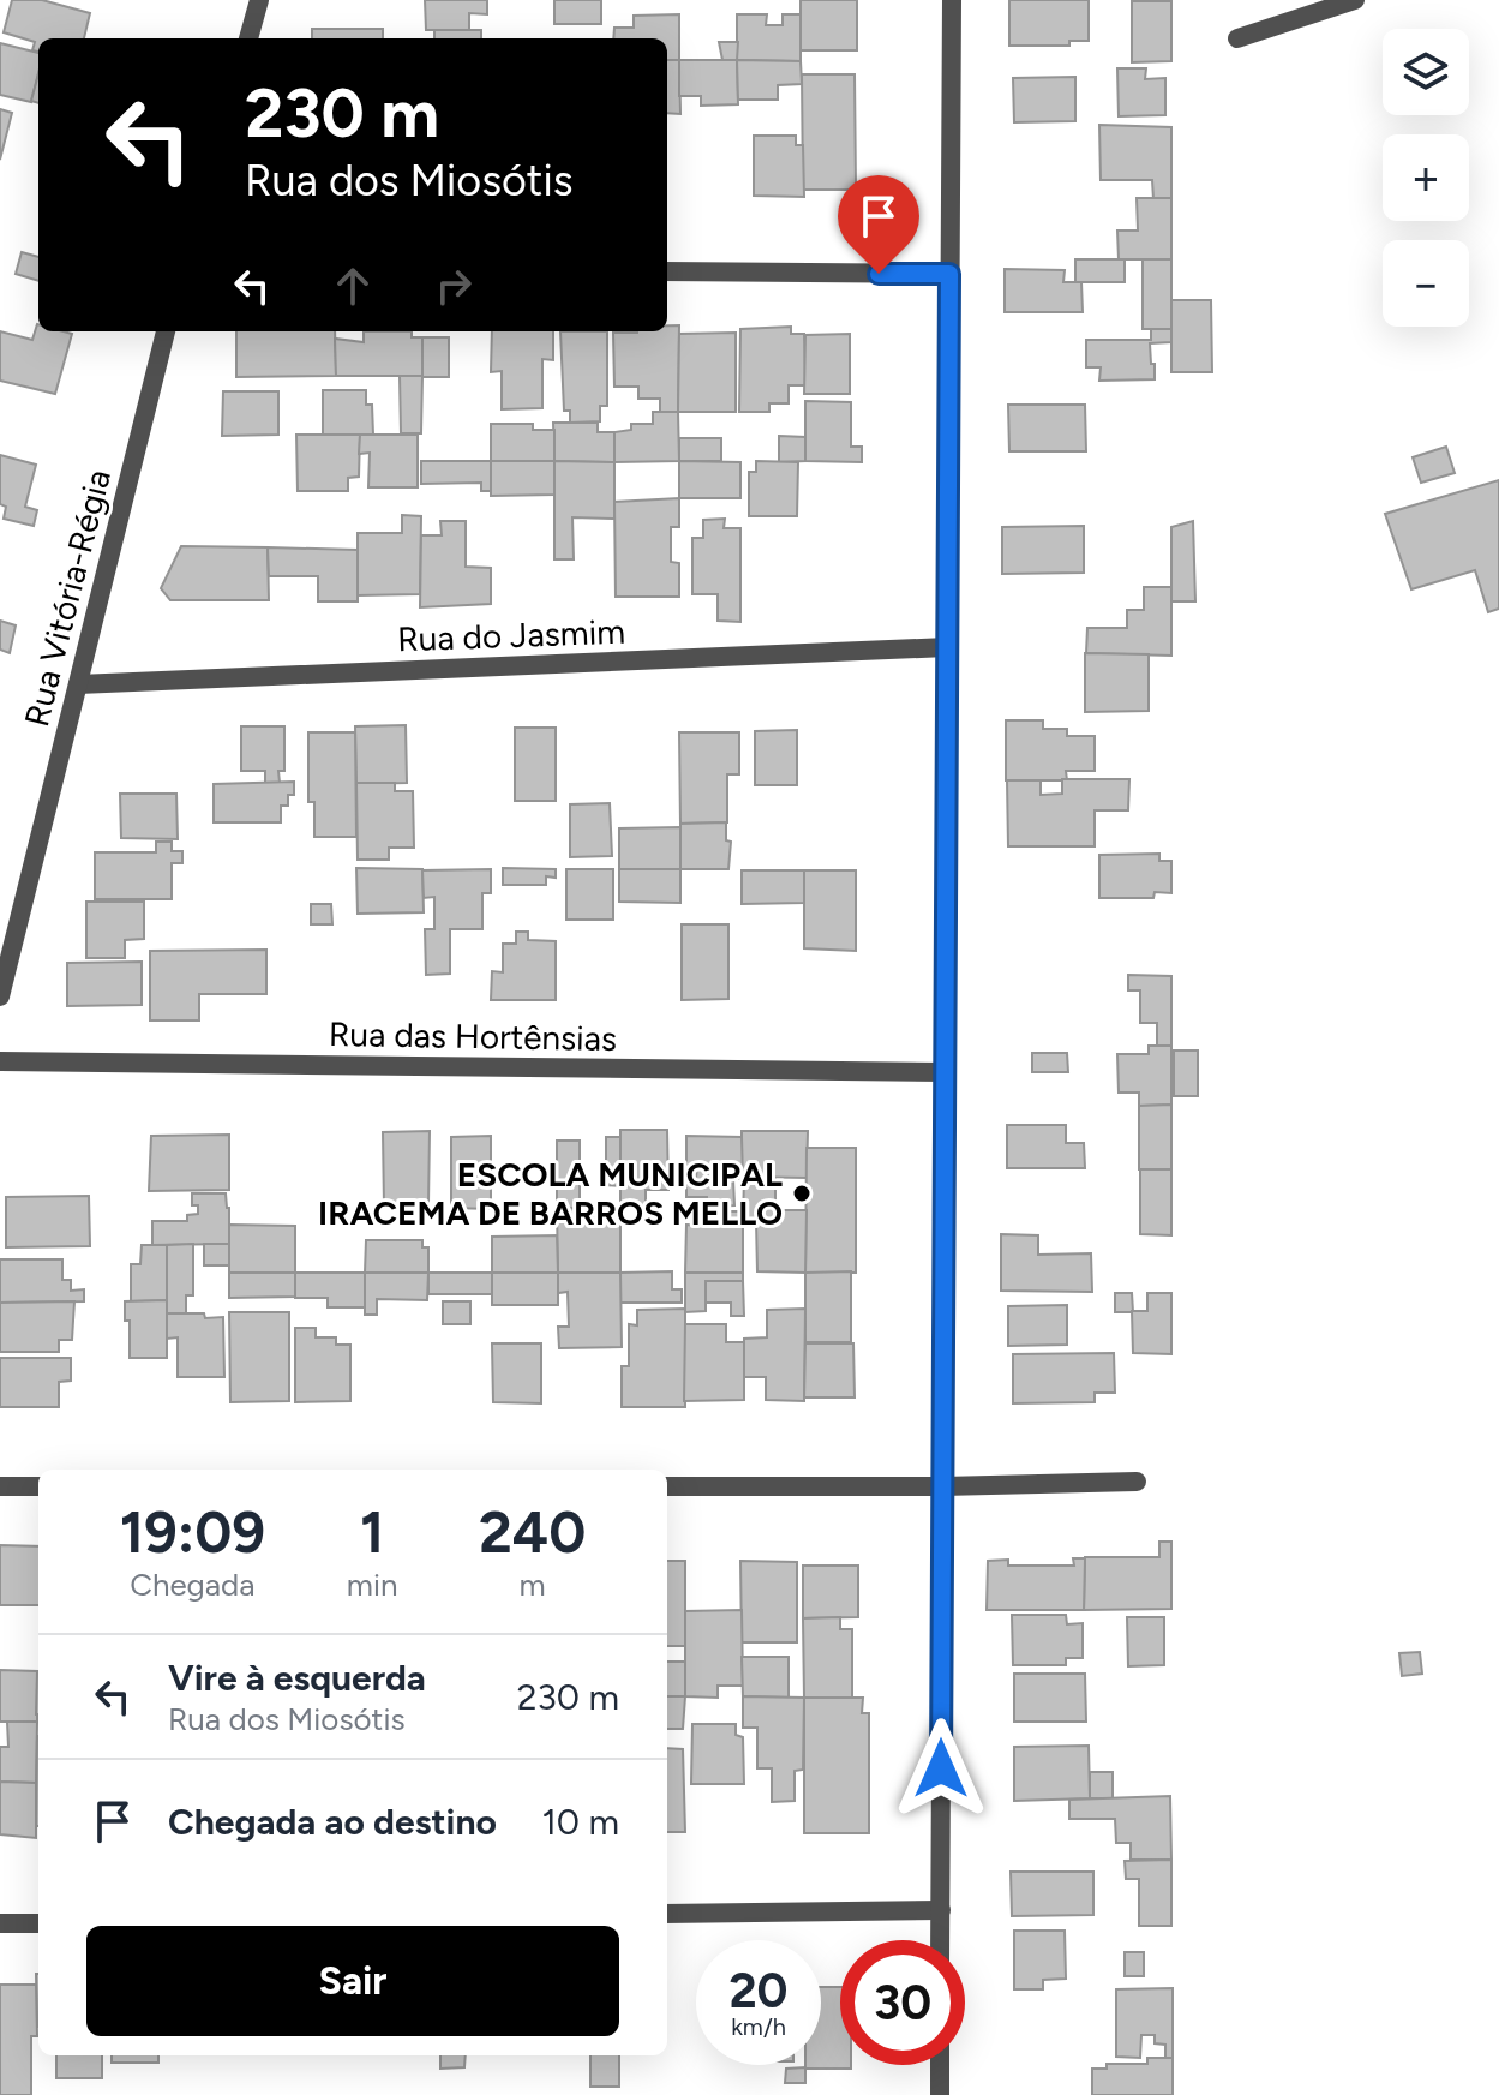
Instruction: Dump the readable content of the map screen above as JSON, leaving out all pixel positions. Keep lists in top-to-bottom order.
{
  "streets": {
    "street": ["Rua Vitória-Régia", "Rua do Jasmim", "Rua das Hortênsias"]
  },
  "crossings": [
    ["Rua Vitória-Régia", "Rua do Jasmim"]
  ],
  "places": ["ESCOLA MUNICIPAL IRACEMA DE BARROS MELLO"],
  "page": {
    "map_buttons": ["+", "−"],
    "turn": ["230 m", "Rua dos Miosótis"],
    "eta": [
      "19:09",
      "Chegada",
      "1",
      "min",
      "240",
      "m"
    ],
    "list": [
      {
        "name": "Vire à esquerda",
        "note": "Rua dos Miosótis",
        "value": "230 m"
      },
      {
        "name": "Chegada ao destino",
        "value": "10 m"
      }
    ],
    "buttons": "Sair",
    "speed": "20 km/h",
    "limit": "30"
  }
}
